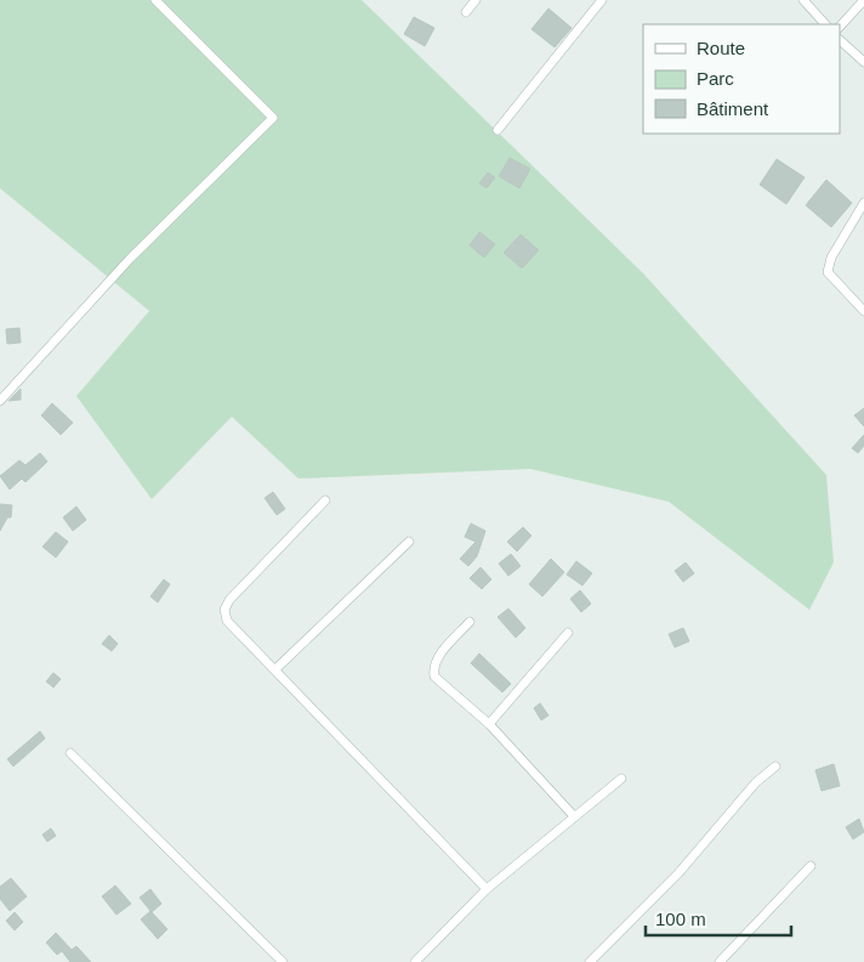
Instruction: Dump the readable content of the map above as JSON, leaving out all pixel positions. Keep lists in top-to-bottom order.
{
  "legend": ["Route", "Parc", "Bâtiment"],
  "scale_bar": "100 m"
}
